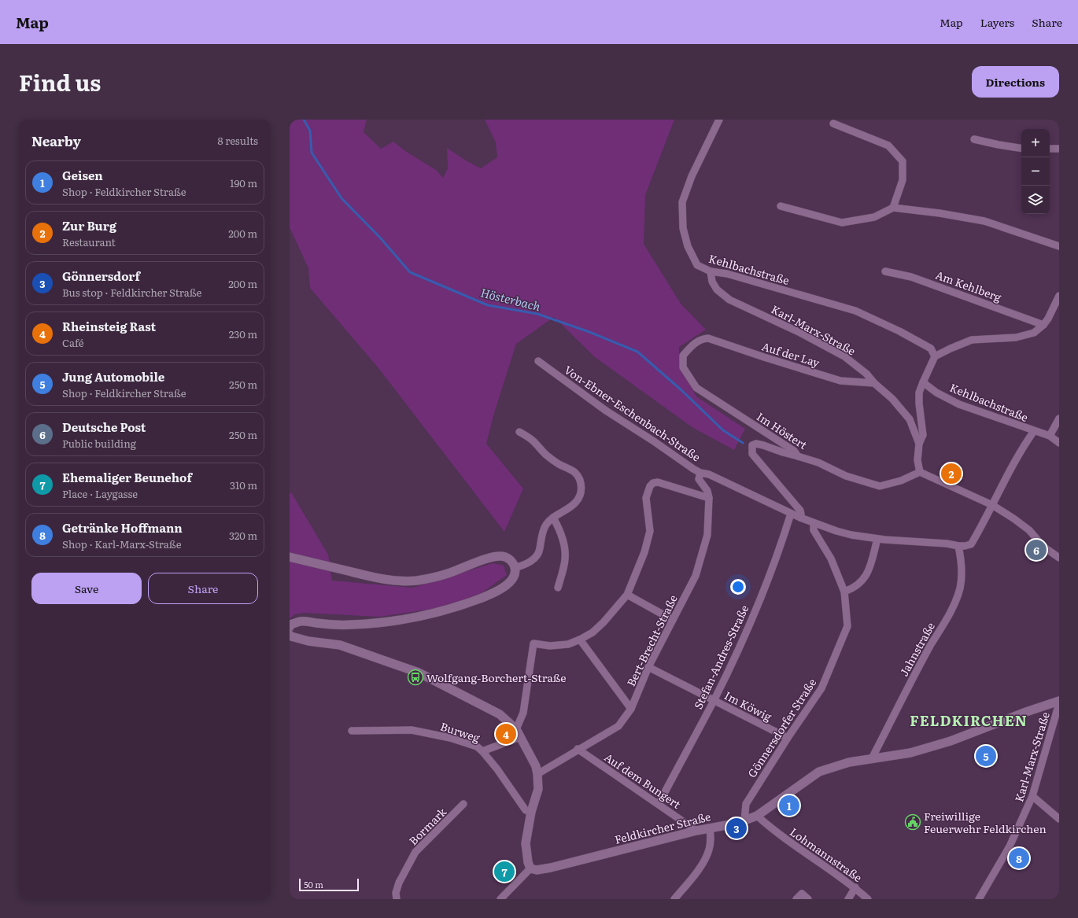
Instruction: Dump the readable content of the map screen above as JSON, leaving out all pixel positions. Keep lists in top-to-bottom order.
{
  "streets": {
    "street": [
      "Kehlbachstraße",
      "Am Kehlberg",
      "Karl-Marx-Straße",
      "Auf der Lay",
      "Von-Ebner-Eschenbach-Straße",
      "Im Höstert",
      "Bert-Brecht-Straße",
      "Jahnstraße",
      "Stefan-Andres-Straße",
      "Im Köwig",
      "Gönnersdorfer Straße",
      "Burweg",
      "Auf dem Bungert",
      "Bormark",
      "Feldkircher Straße",
      "Lohmannstraße"
    ]
  },
  "crossings": [
    ["Kehlbachstraße", "Karl-Marx-Straße"],
    ["Kehlbachstraße", "Von-Ebner-Eschenbach-Straße"],
    ["Karl-Marx-Straße", "Auf der Lay"],
    ["Karl-Marx-Straße", "Im Höstert"],
    ["Karl-Marx-Straße", "Feldkircher Straße"],
    ["Auf der Lay", "Im Höstert"],
    ["Von-Ebner-Eschenbach-Straße", "Bert-Brecht-Straße"],
    ["Von-Ebner-Eschenbach-Straße", "Jahnstraße"],
    ["Von-Ebner-Eschenbach-Straße", "Stefan-Andres-Straße"],
    ["Von-Ebner-Eschenbach-Straße", "Gönnersdorfer Straße"],
    ["Bert-Brecht-Straße", "Im Köwig"],
    ["Bert-Brecht-Straße", "Auf dem Bungert"],
    ["Jahnstraße", "Feldkircher Straße"],
    ["Stefan-Andres-Straße", "Im Köwig"],
    ["Stefan-Andres-Straße", "Auf dem Bungert"],
    ["Im Köwig", "Gönnersdorfer Straße"],
    ["Gönnersdorfer Straße", "Feldkircher Straße"],
    ["Auf dem Bungert", "Feldkircher Straße"],
    ["Feldkircher Straße", "Lohmannstraße"]
  ],
  "districts": ["FELDKIRCHEN"],
  "water": ["Hösterbach"],
  "places": {
    "bus stop": ["Wolfgang-Borchert-Straße"],
    "public building": ["Freiwillige Feuerwehr Feldkirchen"]
  },
  "scale_bar": "50 m",
  "page": {
    "header": "Map",
    "nav": ["Map", "Layers", "Share"],
    "title": "Find us",
    "buttons": [
      "Directions",
      ["Save", "Share"]
    ],
    "heading": ["Nearby", "8 results"],
    "map_buttons": ["+", "−"],
    "list": [
      {
        "mark": "1",
        "name": "Geisen",
        "note": "Shop · Feldkircher Straße",
        "value": "190 m"
      },
      {
        "mark": "2",
        "name": "Zur Burg",
        "note": "Restaurant",
        "value": "200 m"
      },
      {
        "mark": "3",
        "name": "Gönnersdorf",
        "note": "Bus stop · Feldkircher Straße",
        "value": "200 m"
      },
      {
        "mark": "4",
        "name": "Rheinsteig Rast",
        "note": "Café",
        "value": "230 m"
      },
      {
        "mark": "5",
        "name": "Jung Automobile",
        "note": "Shop · Feldkircher Straße",
        "value": "250 m"
      },
      {
        "mark": "6",
        "name": "Deutsche Post",
        "note": "Public building",
        "value": "250 m"
      },
      {
        "mark": "7",
        "name": "Ehemaliger Beunehof",
        "note": "Place · Laygasse",
        "value": "310 m"
      },
      {
        "mark": "8",
        "name": "Getränke Hoffmann",
        "note": "Shop · Karl-Marx-Straße",
        "value": "320 m"
      }
    ],
    "pins": [
      "2",
      "6",
      "4",
      "5",
      "1",
      "3",
      "8",
      "7"
    ],
    "scale": "50 m"
  }
}
